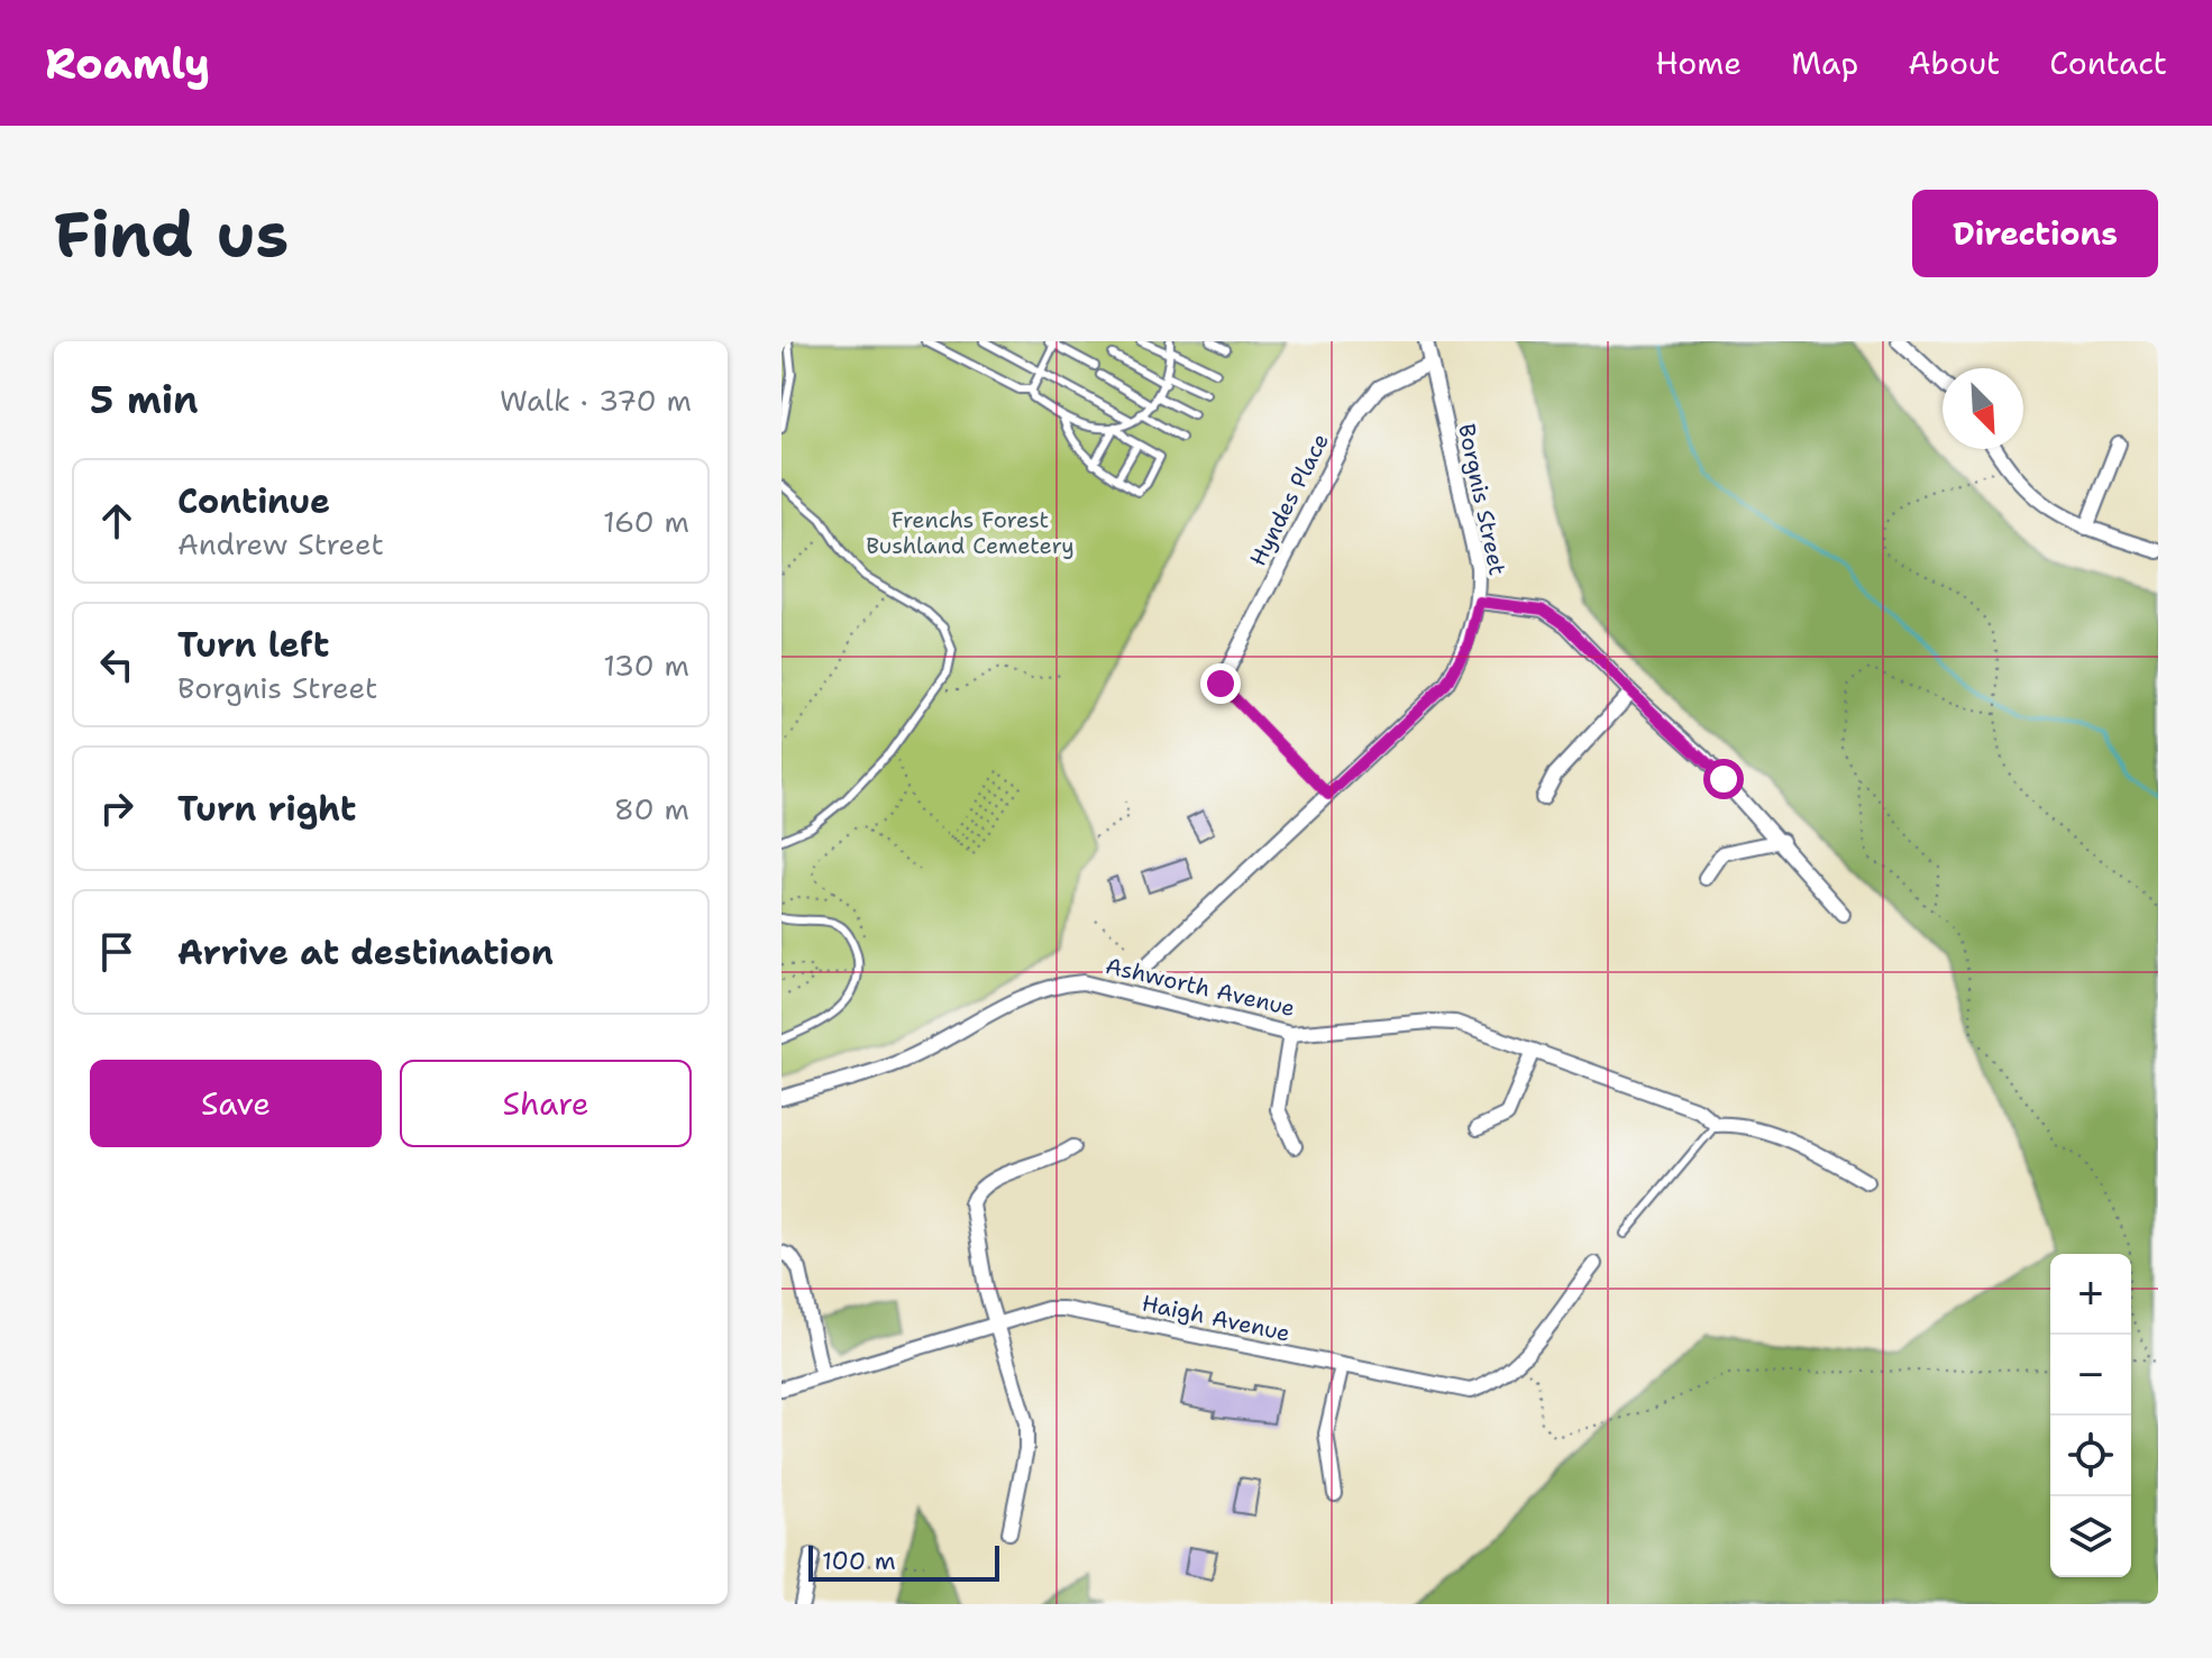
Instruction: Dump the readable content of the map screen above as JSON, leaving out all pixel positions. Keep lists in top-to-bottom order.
{
  "streets": {
    "street": [
      "Hyndes Place",
      "Borgnis Street",
      "Ashworth Avenue",
      "Haigh Avenue"
    ]
  },
  "crossings": [
    ["Hyndes Place", "Borgnis Street"]
  ],
  "parks": ["Frenchs Forest Bushland Cemetery"],
  "scale_bar": "100 m",
  "north": "bottom right",
  "page": {
    "header": "Roamly",
    "nav": [
      "Home",
      "Map",
      "About",
      "Contact"
    ],
    "buttons": [
      "Directions",
      ["Save", "Share"]
    ],
    "title": "Find us",
    "heading": ["5 min", "Walk · 370 m"],
    "list": [
      ["Continue", "Andrew Street", "160 m"],
      ["Turn left", "Borgnis Street", "130 m"],
      ["Turn right", "80 m"],
      "Arrive at destination"
    ],
    "map_buttons": ["+", "−"],
    "scale": "100 m"
  }
}
